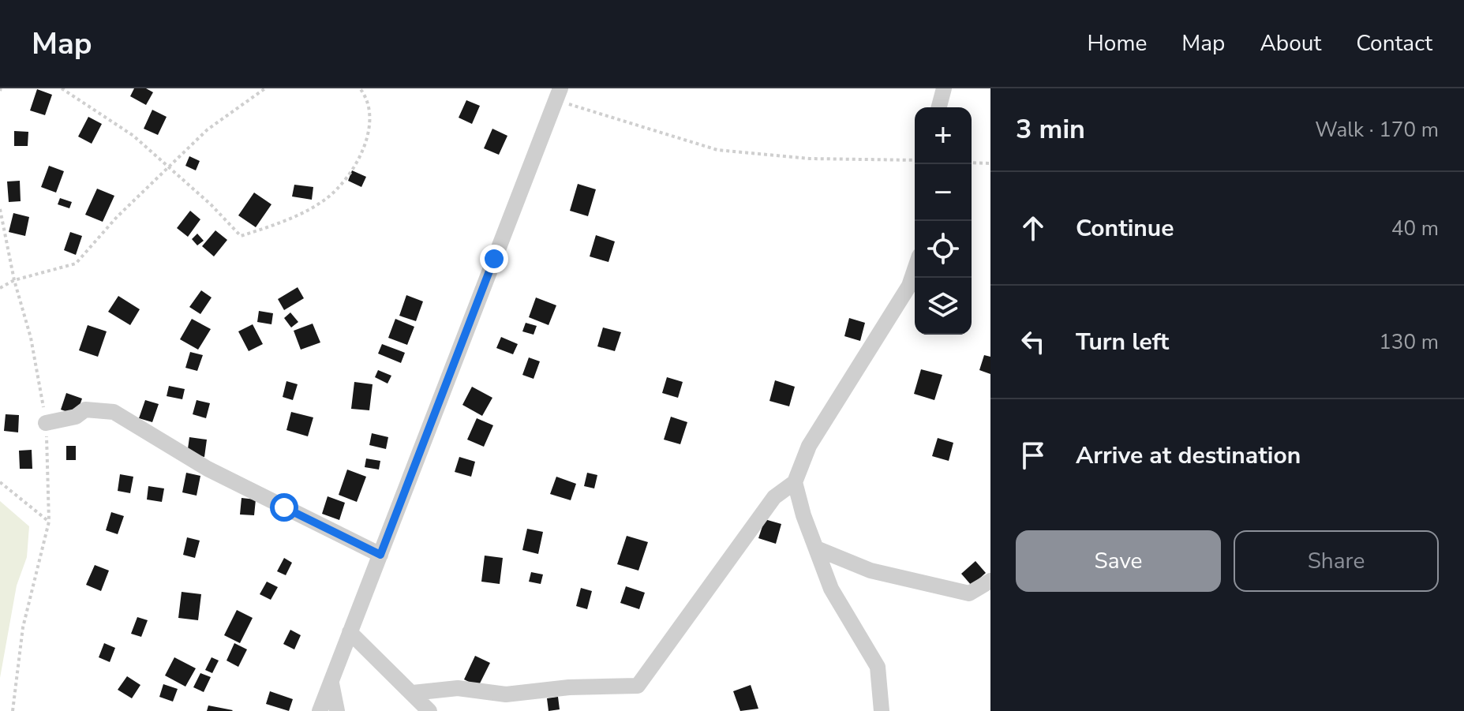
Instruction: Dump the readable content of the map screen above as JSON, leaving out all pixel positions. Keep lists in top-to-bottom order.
{
  "page": {
    "header": "Map",
    "nav": [
      "Home",
      "Map",
      "About",
      "Contact"
    ],
    "heading": ["3 min", "Walk · 170 m"],
    "map_buttons": ["+", "−"],
    "list": [
      ["Continue", "40 m"],
      ["Turn left", "130 m"],
      "Arrive at destination"
    ],
    "buttons": ["Save", "Share"]
  }
}
